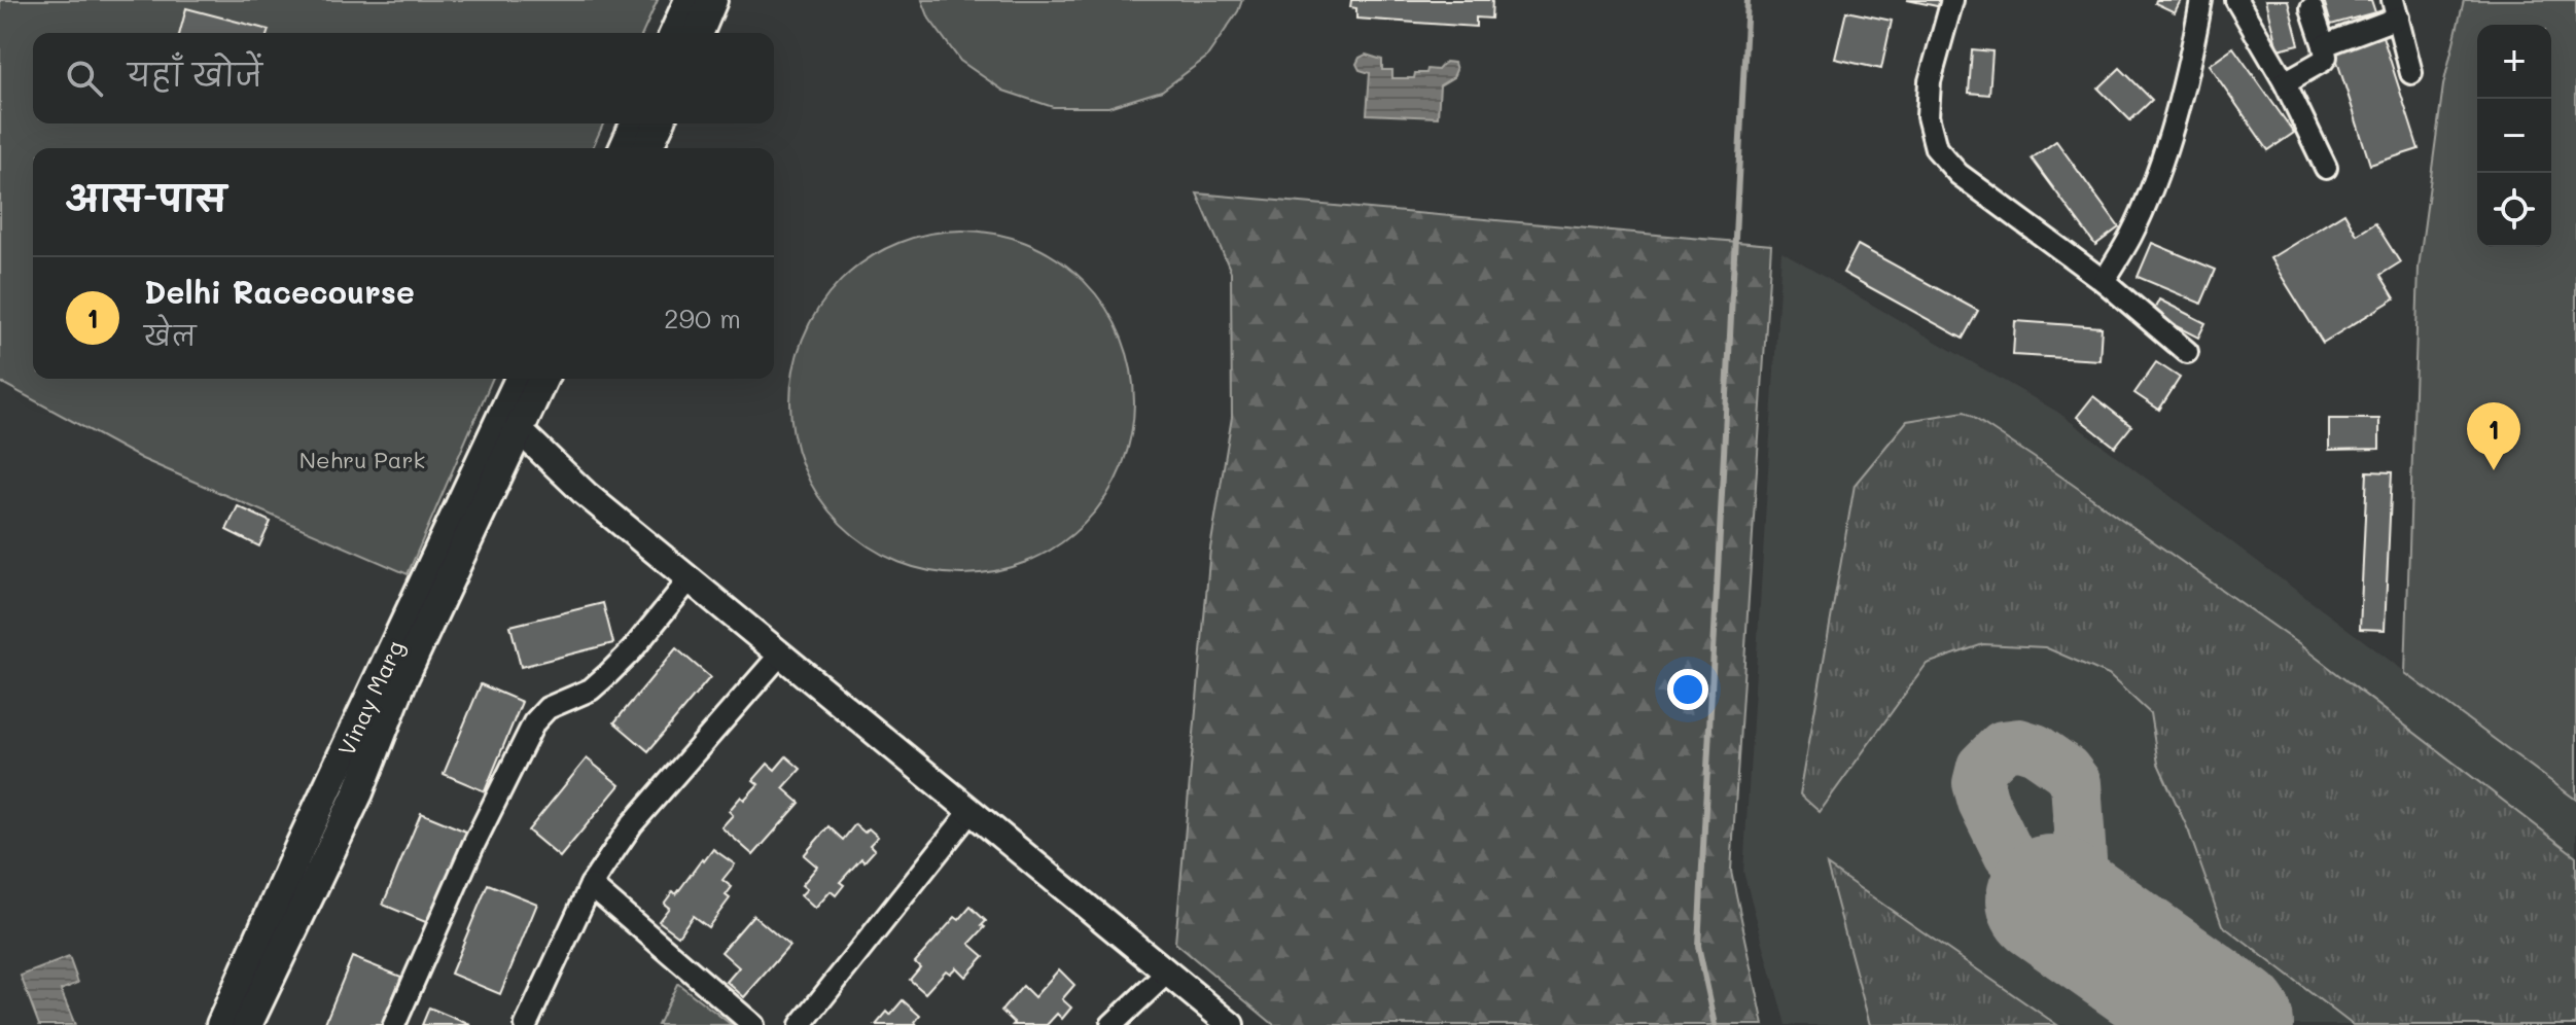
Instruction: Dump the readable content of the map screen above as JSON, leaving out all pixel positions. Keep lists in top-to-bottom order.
{
  "streets": {
    "main road": ["Vinay Marg"]
  },
  "parks": ["Nehru Park"],
  "page": {
    "map_buttons": ["+", "−"],
    "search": "यहाँ खोजें",
    "heading": "आस-पास",
    "list": [
      {
        "mark": "1",
        "name": "Delhi Racecourse",
        "note": "खेल",
        "value": "290 m"
      }
    ],
    "pins": "1"
  }
}
